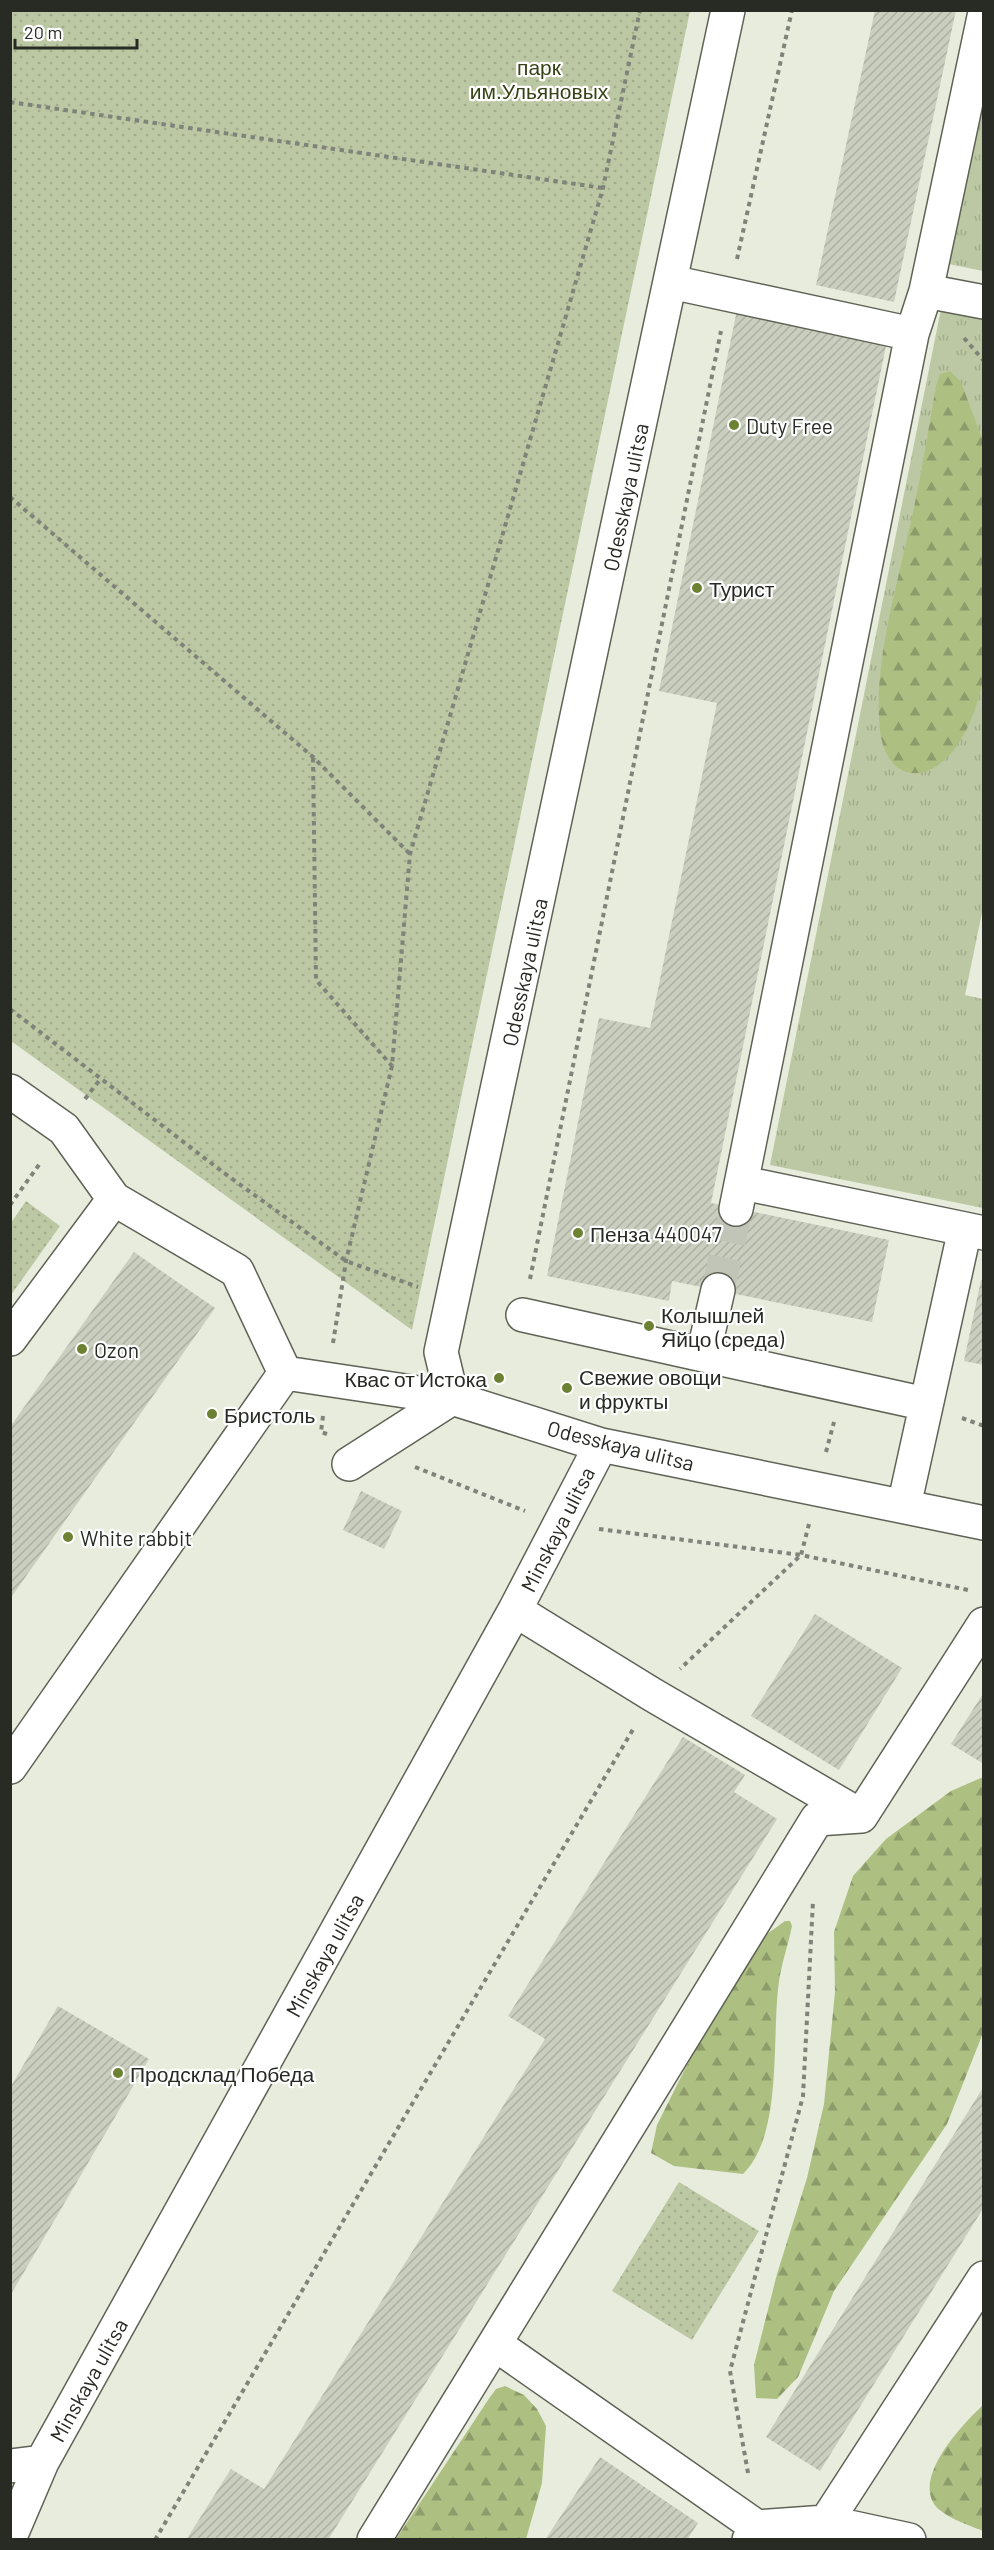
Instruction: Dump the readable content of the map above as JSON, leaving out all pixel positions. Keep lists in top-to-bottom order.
{
  "streets": {
    "street": ["Odesskaya ulitsa", "Minskaya ulitsa"]
  },
  "crossings": [
    ["Odesskaya ulitsa", "Minskaya ulitsa"]
  ],
  "parks": ["парк им.Ульяновых"],
  "places": [
    "Duty Free",
    "Турист",
    "Пенза 440047",
    "Колышлей Яйцо (среда)",
    "Ozon",
    "Квас от Истока",
    "Свежие овощи и фрукты",
    "Бристоль",
    "White rabbit",
    "Продсклад Победа"
  ],
  "scale_bar": "20 m"
}
